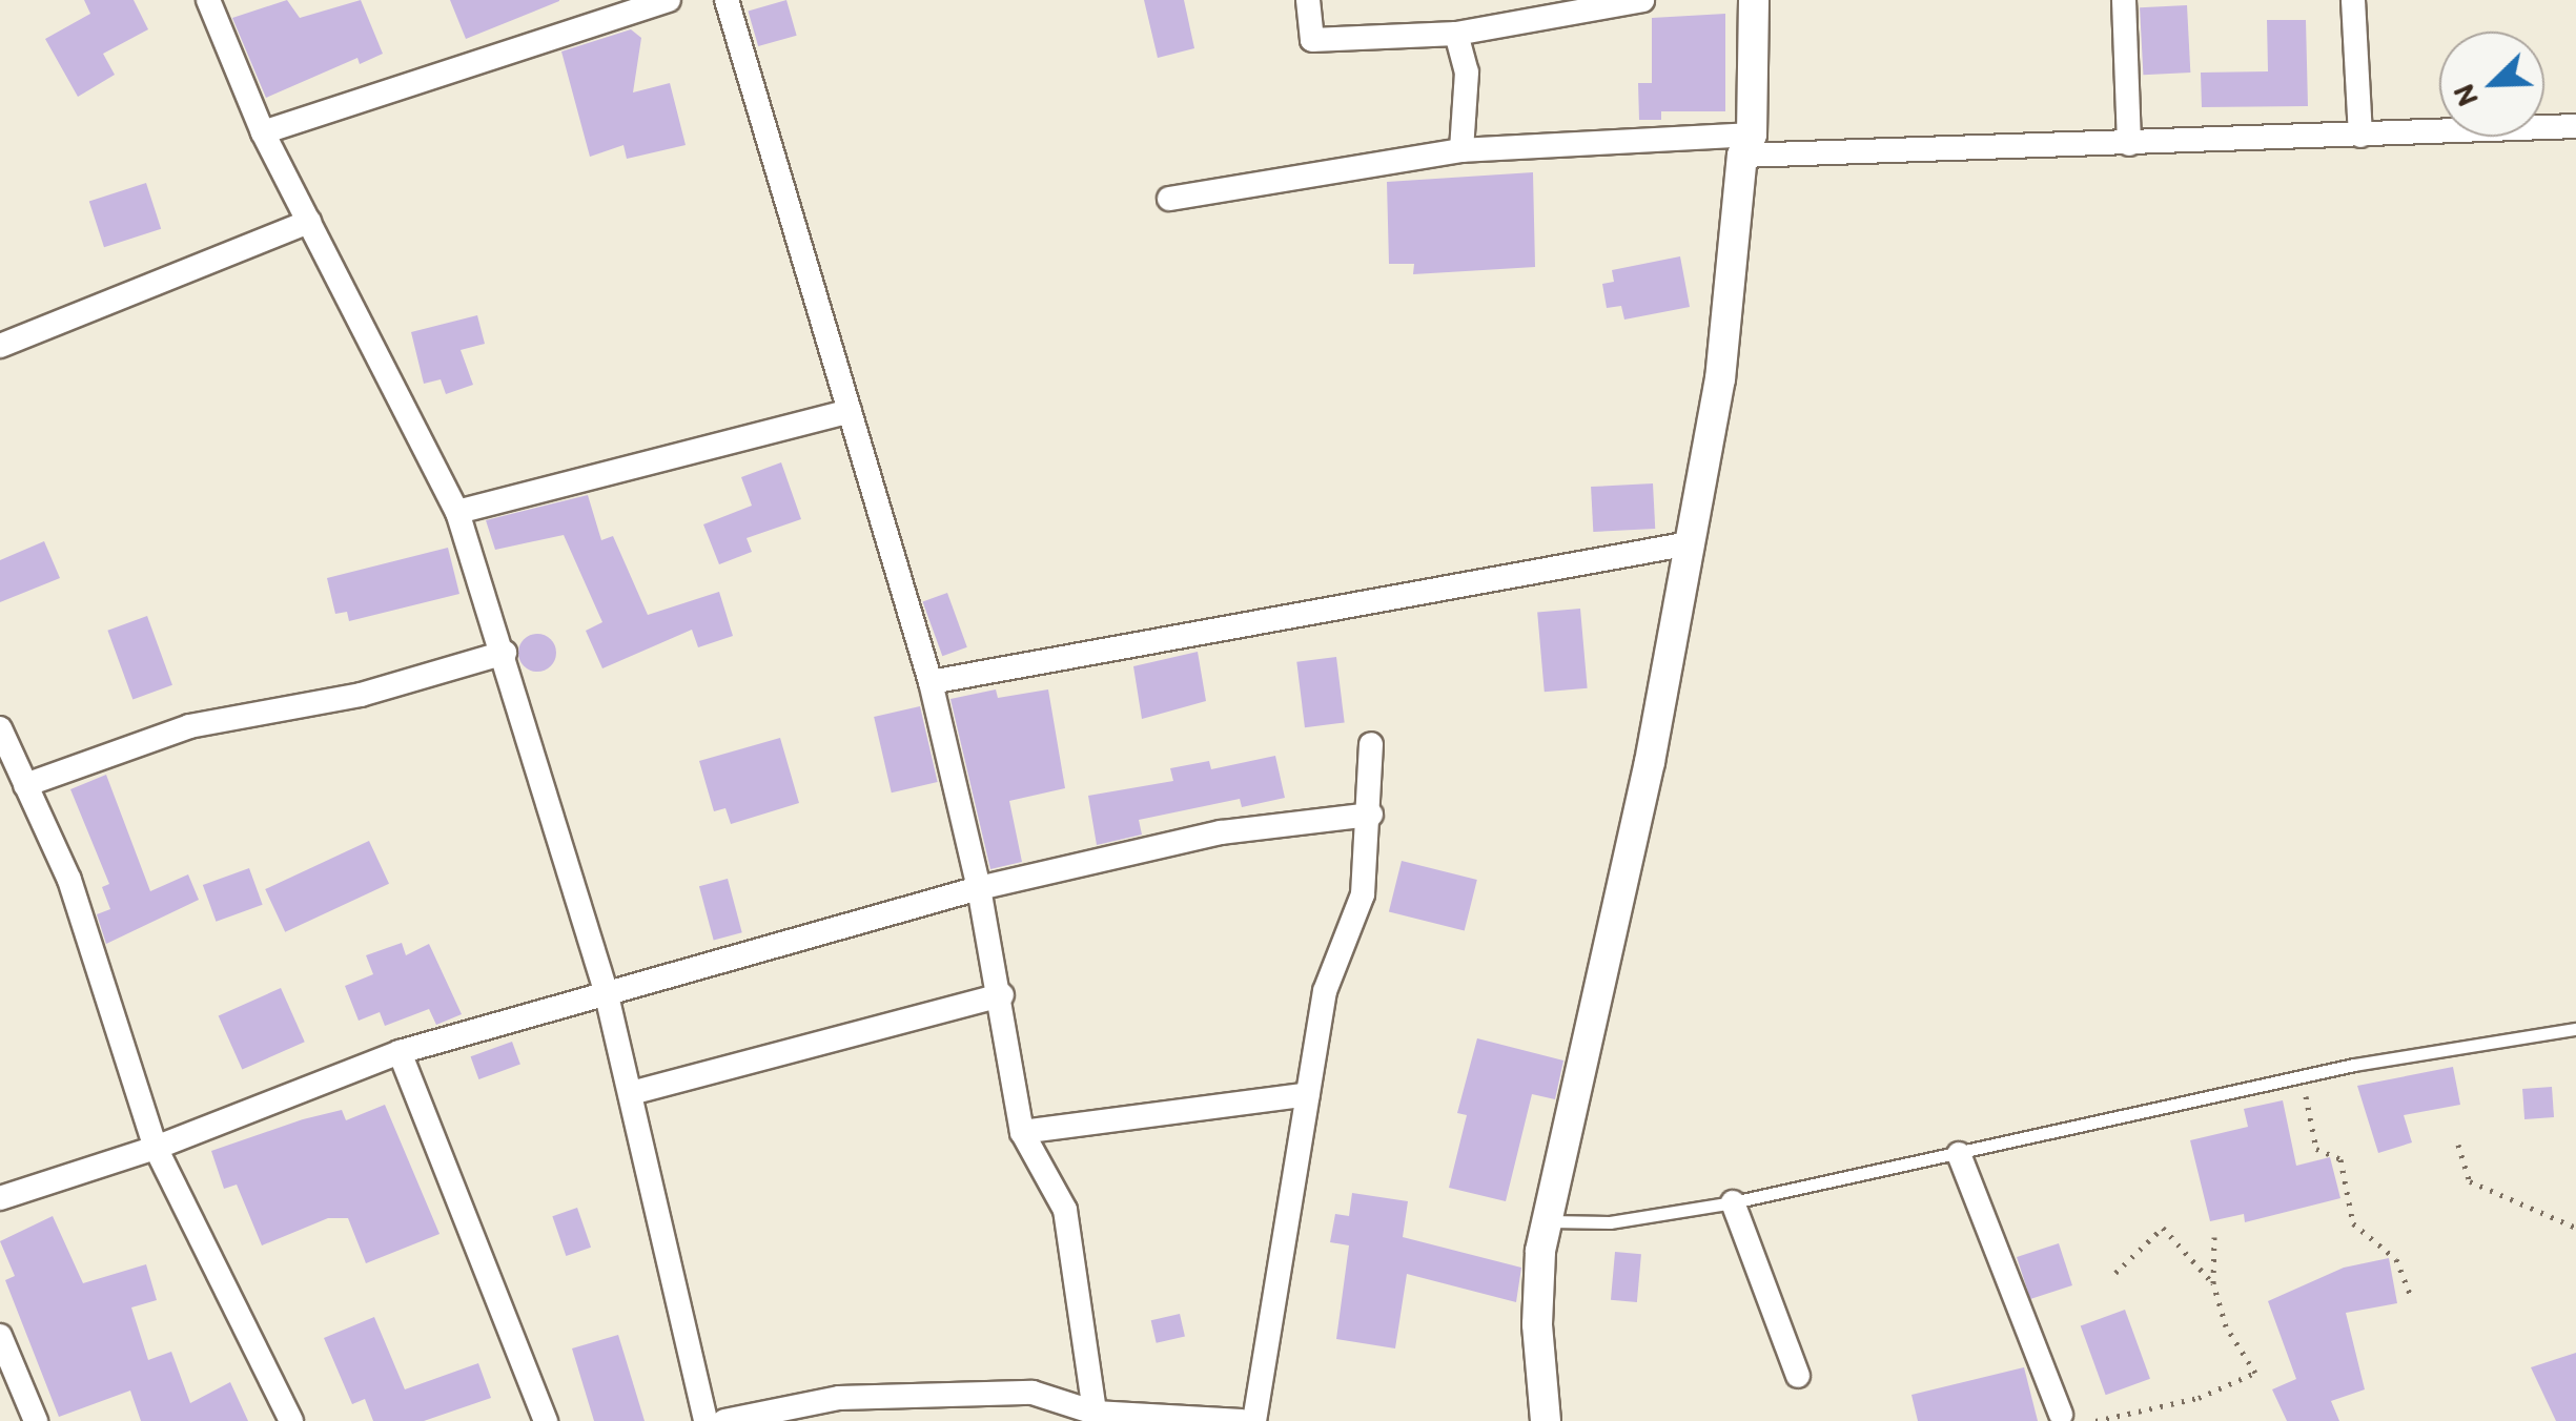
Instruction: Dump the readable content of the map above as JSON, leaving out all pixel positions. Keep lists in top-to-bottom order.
{
  "north": "bottom left"
}
